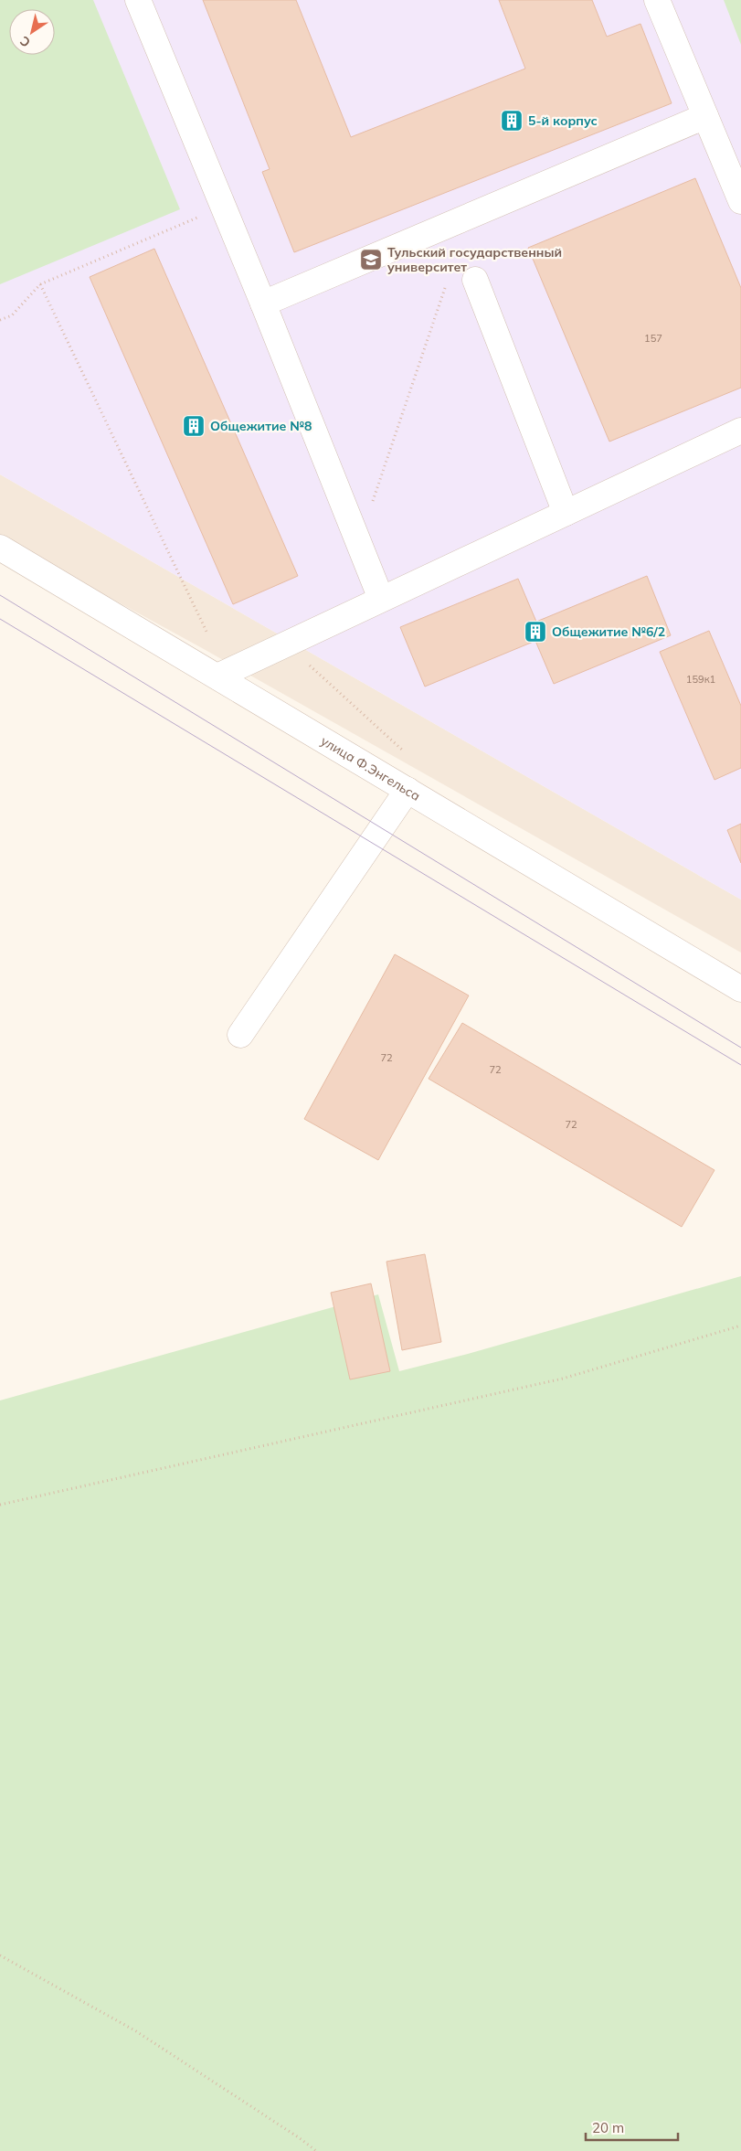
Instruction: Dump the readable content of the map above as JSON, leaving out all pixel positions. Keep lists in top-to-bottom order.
{
  "streets": {
    "street": ["улица Ф.Энгельса"]
  },
  "places": {
    "building": ["5-й корпус", "Общежитие №8", "Общежитие №6/2"],
    "school or university": ["Тульский государственный университет"]
  },
  "house_numbers": [
    "157",
    "159к1",
    "72",
    "72",
    "72"
  ],
  "scale_bar": "20 m",
  "north": "bottom left"
}
